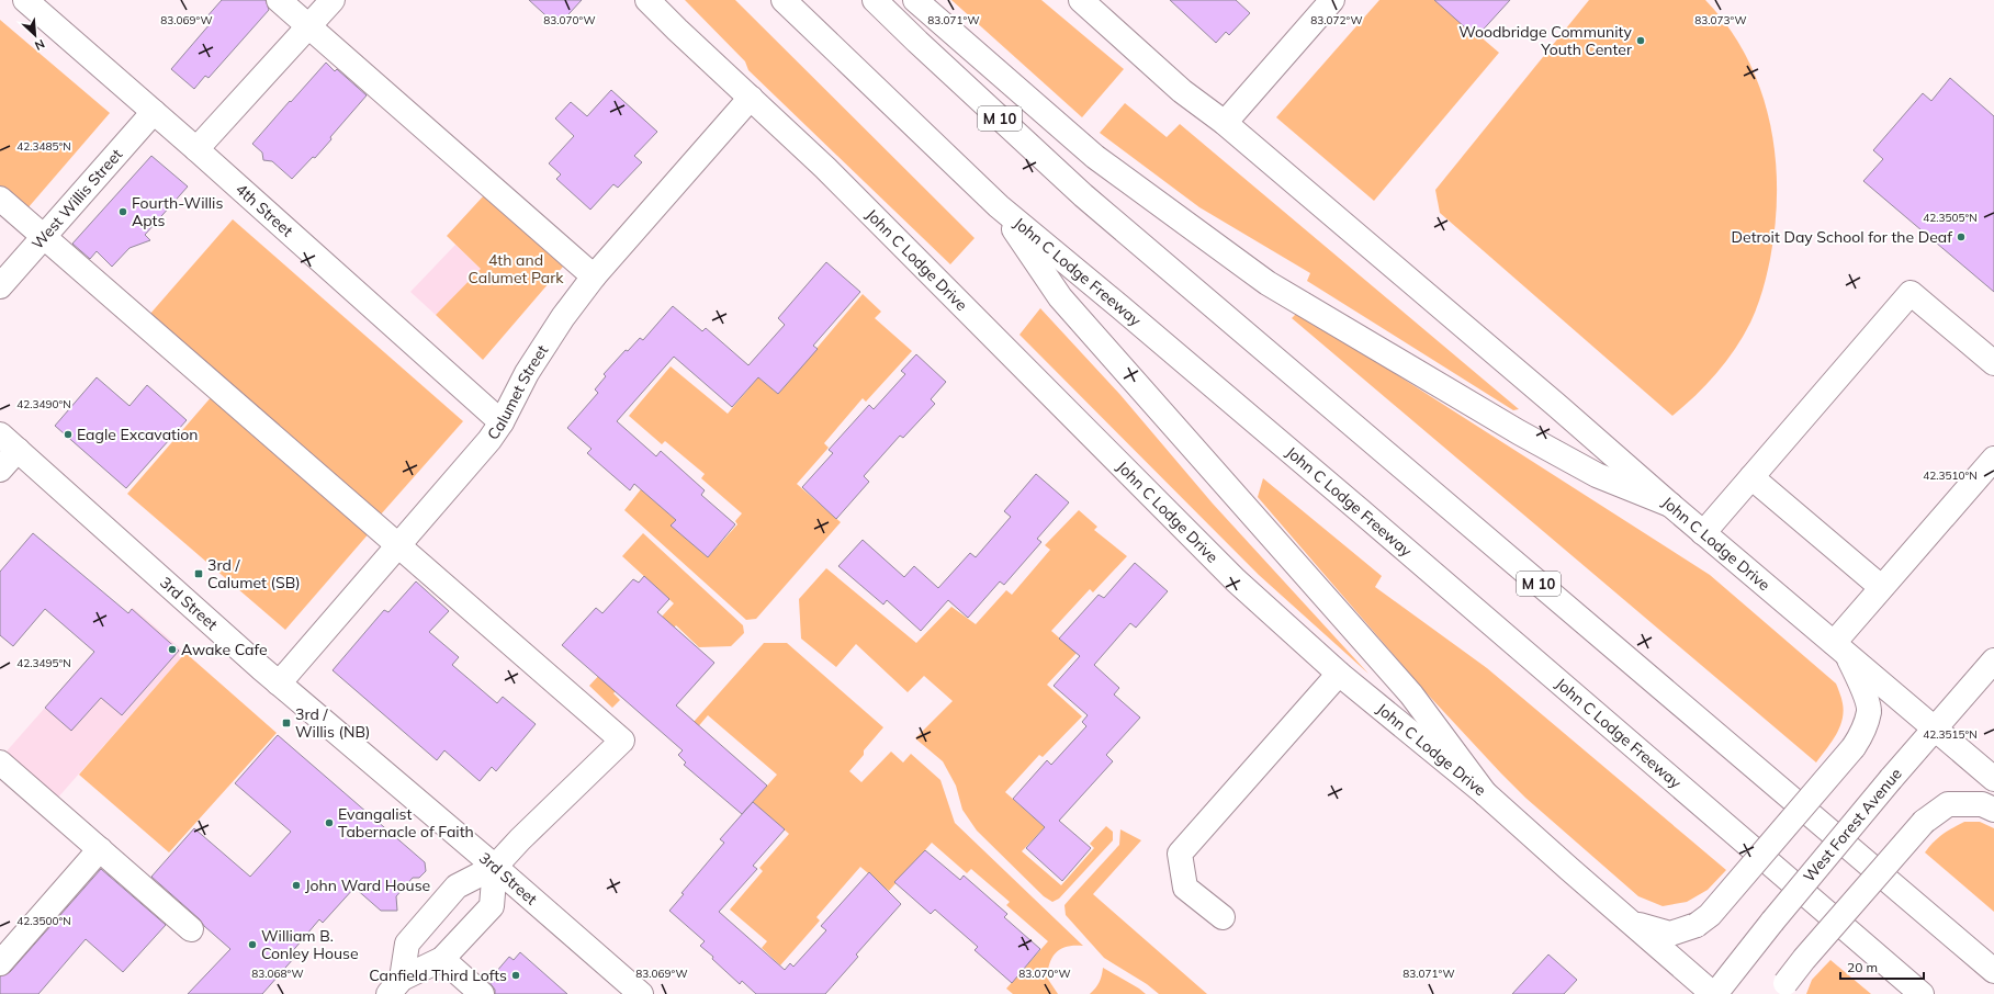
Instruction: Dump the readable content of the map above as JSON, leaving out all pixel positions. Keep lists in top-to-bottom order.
{
  "streets": {
    "main road": [
      "M 10",
      "West Willis Street",
      "4th Street",
      "John C Lodge Drive",
      "John C Lodge Freeway",
      "Calumet Street",
      "3rd Street",
      "West Forest Avenue"
    ]
  },
  "crossings": [
    ["West Willis Street", "4th Street"],
    ["4th Street", "Calumet Street"],
    ["John C Lodge Drive", "Calumet Street"],
    ["John C Lodge Drive", "West Forest Avenue"],
    ["Calumet Street", "3rd Street"]
  ],
  "parks": ["4th and Calumet Park"],
  "places": {
    "other": [
      "Woodbridge Community Youth Center",
      "Fourth-Willis Apts",
      "Detroit Day School for the Deaf",
      "Eagle Excavation",
      "Awake Cafe",
      "Evangalist Tabernacle of Faith",
      "John Ward House",
      "William B. Conley House",
      "Canfield Third Lofts"
    ],
    "transit": ["3rd / Calumet (SB)", "3rd / Willis (NB)"]
  },
  "scale_bar": "20 m",
  "north": "bottom right",
  "coordinates": [
    "83.069°W",
    "83.070°W",
    "83.072°W",
    "83.073°W",
    "83.071°W",
    "42.3485°N",
    "42.3505°N",
    "42.3490°N",
    "42.3510°N",
    "42.3495°N",
    "42.3515°N",
    "42.3500°N",
    "83.068°W"
  ]
}
